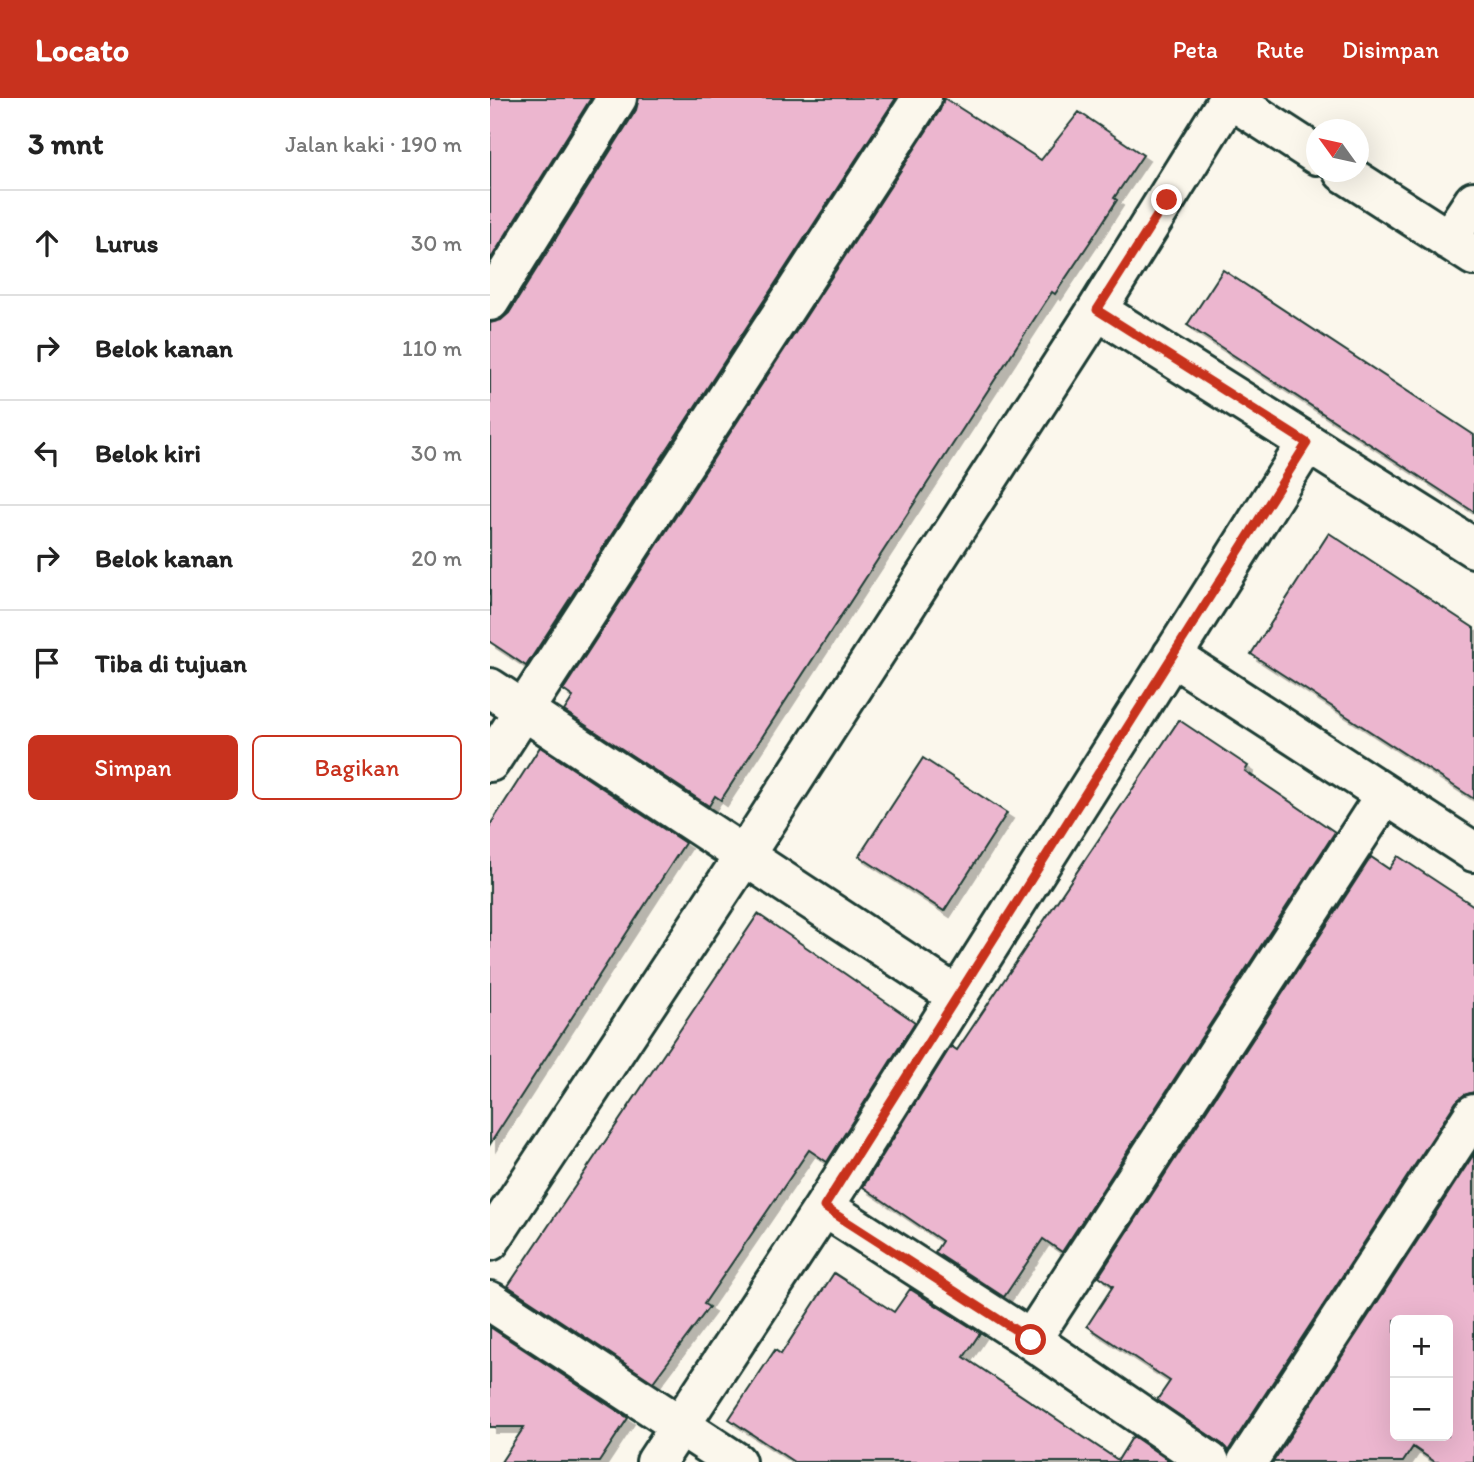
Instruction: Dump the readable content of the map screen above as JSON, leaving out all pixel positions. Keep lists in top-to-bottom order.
{
  "north": "top left",
  "page": {
    "header": "Locato",
    "nav": ["Peta", "Rute", "Disimpan"],
    "heading": ["3 mnt", "Jalan kaki · 190 m"],
    "list": [
      ["Lurus", "30 m"],
      ["Belok kanan", "110 m"],
      ["Belok kiri", "30 m"],
      ["Belok kanan", "20 m"],
      "Tiba di tujuan"
    ],
    "buttons": ["Simpan", "Bagikan"],
    "map_buttons": ["+", "−"]
  }
}
